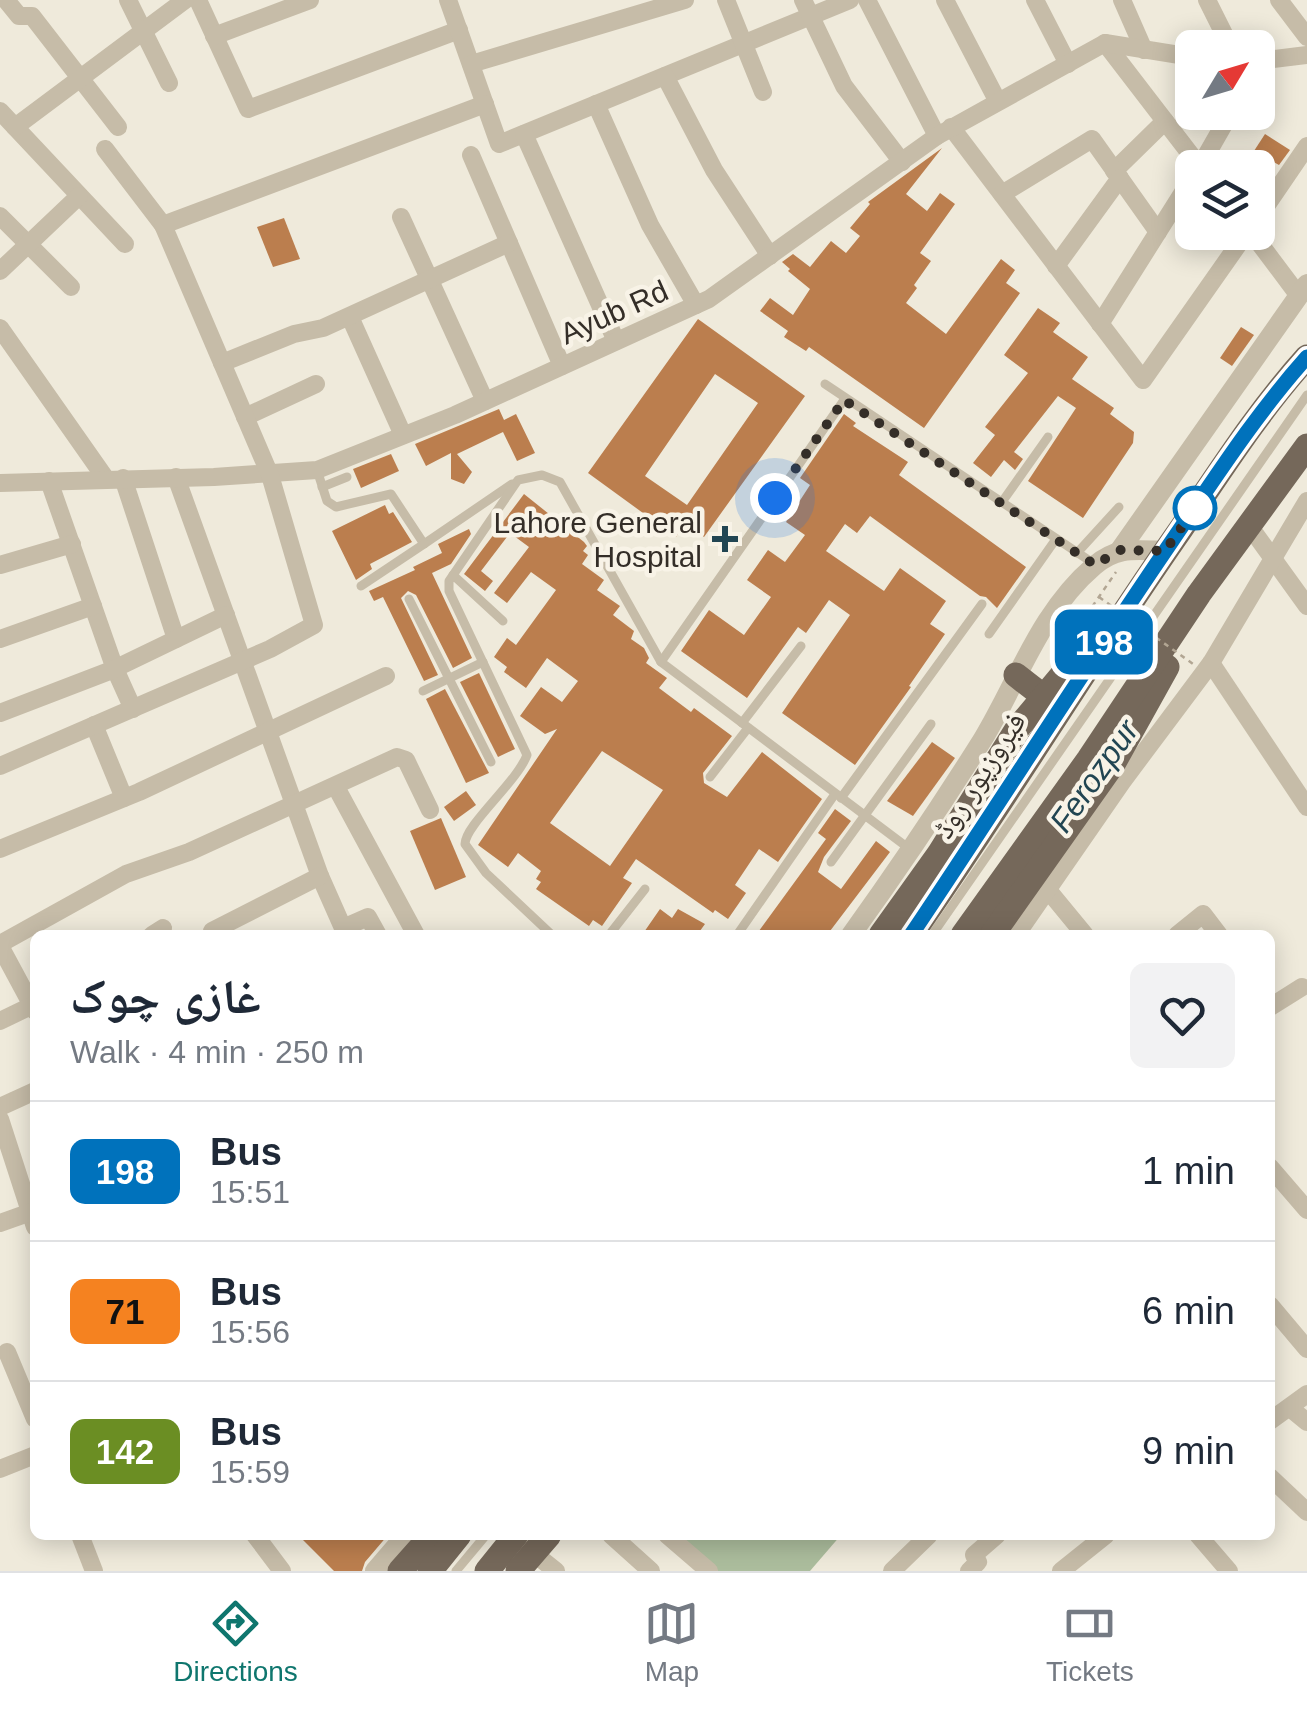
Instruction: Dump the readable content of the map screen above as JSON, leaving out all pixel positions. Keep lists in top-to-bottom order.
{
  "streets": {
    "main road": ["فیروزپور روڈ"],
    "street": ["Ayub Rd"]
  },
  "water": ["Ferozpur"],
  "places": {
    "health": ["Lahore General Hospital"]
  },
  "lines": ["bus line 198"],
  "north": "top right",
  "page": {
    "on_map": "198",
    "heading": ["غازی چوک", "Walk · 4 min · 250 m"],
    "list": [
      {
        "mark": "198",
        "name": "Bus",
        "note": "15:51",
        "value": "1 min"
      },
      {
        "mark": "71",
        "name": "Bus",
        "note": "15:56",
        "value": "6 min"
      },
      {
        "mark": "142",
        "name": "Bus",
        "note": "15:59",
        "value": "9 min"
      }
    ],
    "tabs": ["Directions", "Map", "Tickets"]
  }
}
